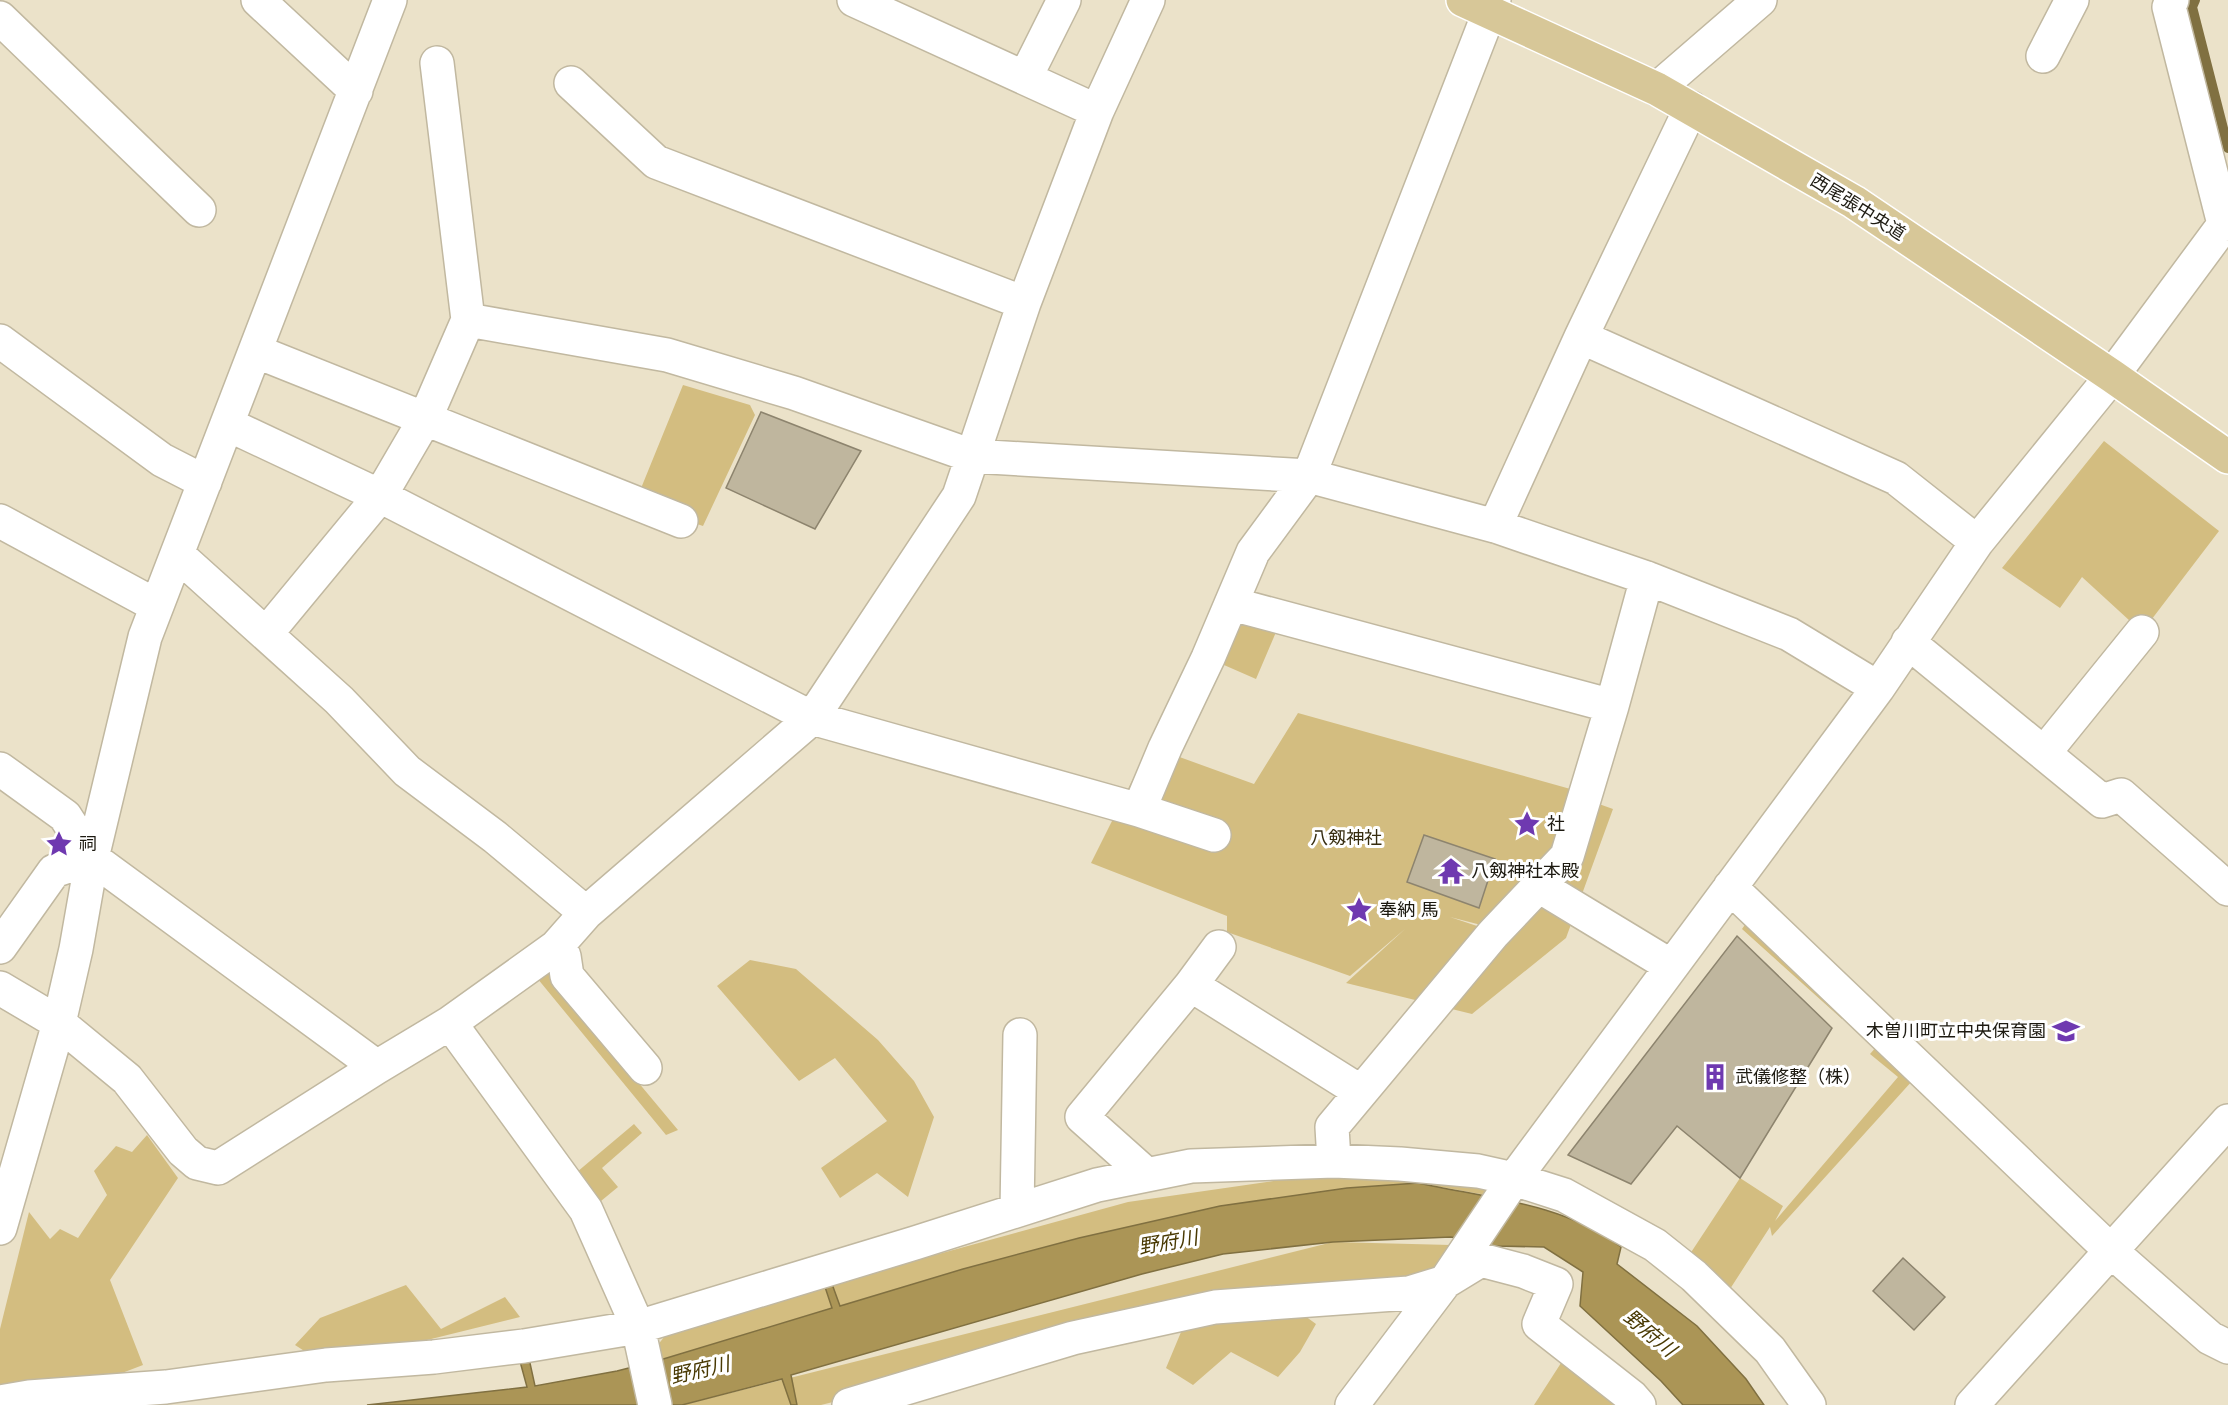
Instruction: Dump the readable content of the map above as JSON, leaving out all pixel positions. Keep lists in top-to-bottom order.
{
  "streets": {
    "main road": ["西尾張中央道"]
  },
  "water": ["野府川"],
  "parks": ["八剱神社"],
  "places": {
    "place": ["社", "祠", "奉納 馬"],
    "temple": ["八剱神社本殿"],
    "school or university": ["木曽川町立中央保育園"],
    "building": ["武儀修整（株）"]
  }
}
